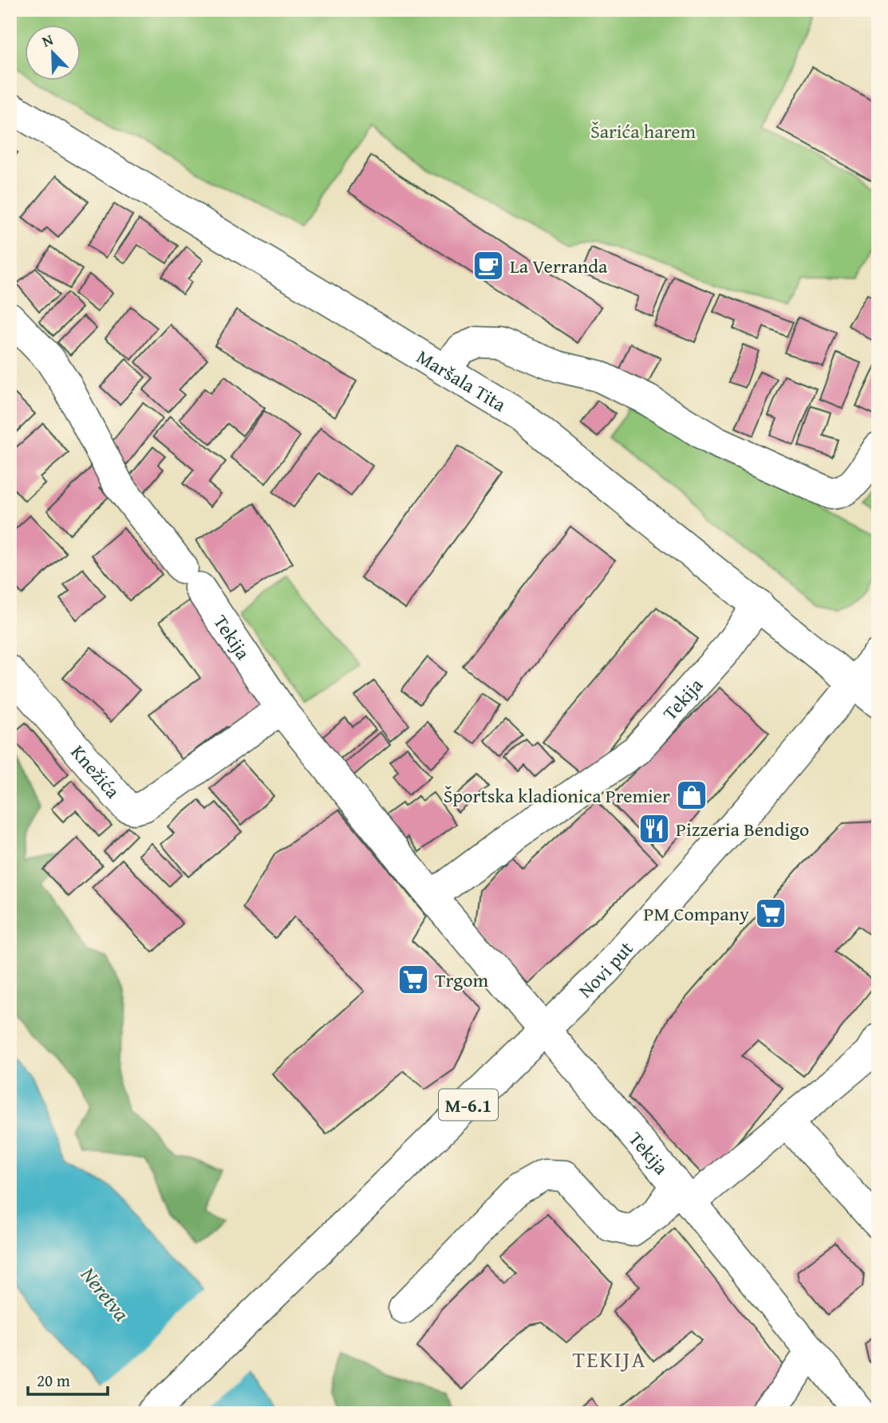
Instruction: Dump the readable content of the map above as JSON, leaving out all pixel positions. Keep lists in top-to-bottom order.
{
  "streets": {
    "street": [
      "Maršala Tita",
      "Tekija",
      "Knežića",
      "Novi put",
      "M-6.1"
    ]
  },
  "crossings": [
    ["Maršala Tita", "Tekija"],
    ["Maršala Tita", "Novi put"],
    ["Tekija", "Knežića"],
    ["Tekija", "Novi put"]
  ],
  "districts": ["TEKIJA"],
  "water": ["Neretva"],
  "parks": ["Šarića harem"],
  "places": {
    "cafe": ["La Verranda"],
    "shop": ["Športska kladionica Premier"],
    "restaurant": ["Pizzeria Bendigo"],
    "supermarket": ["PM Company", "Trgom"]
  },
  "scale_bar": "20 m",
  "north": "top left"
}
